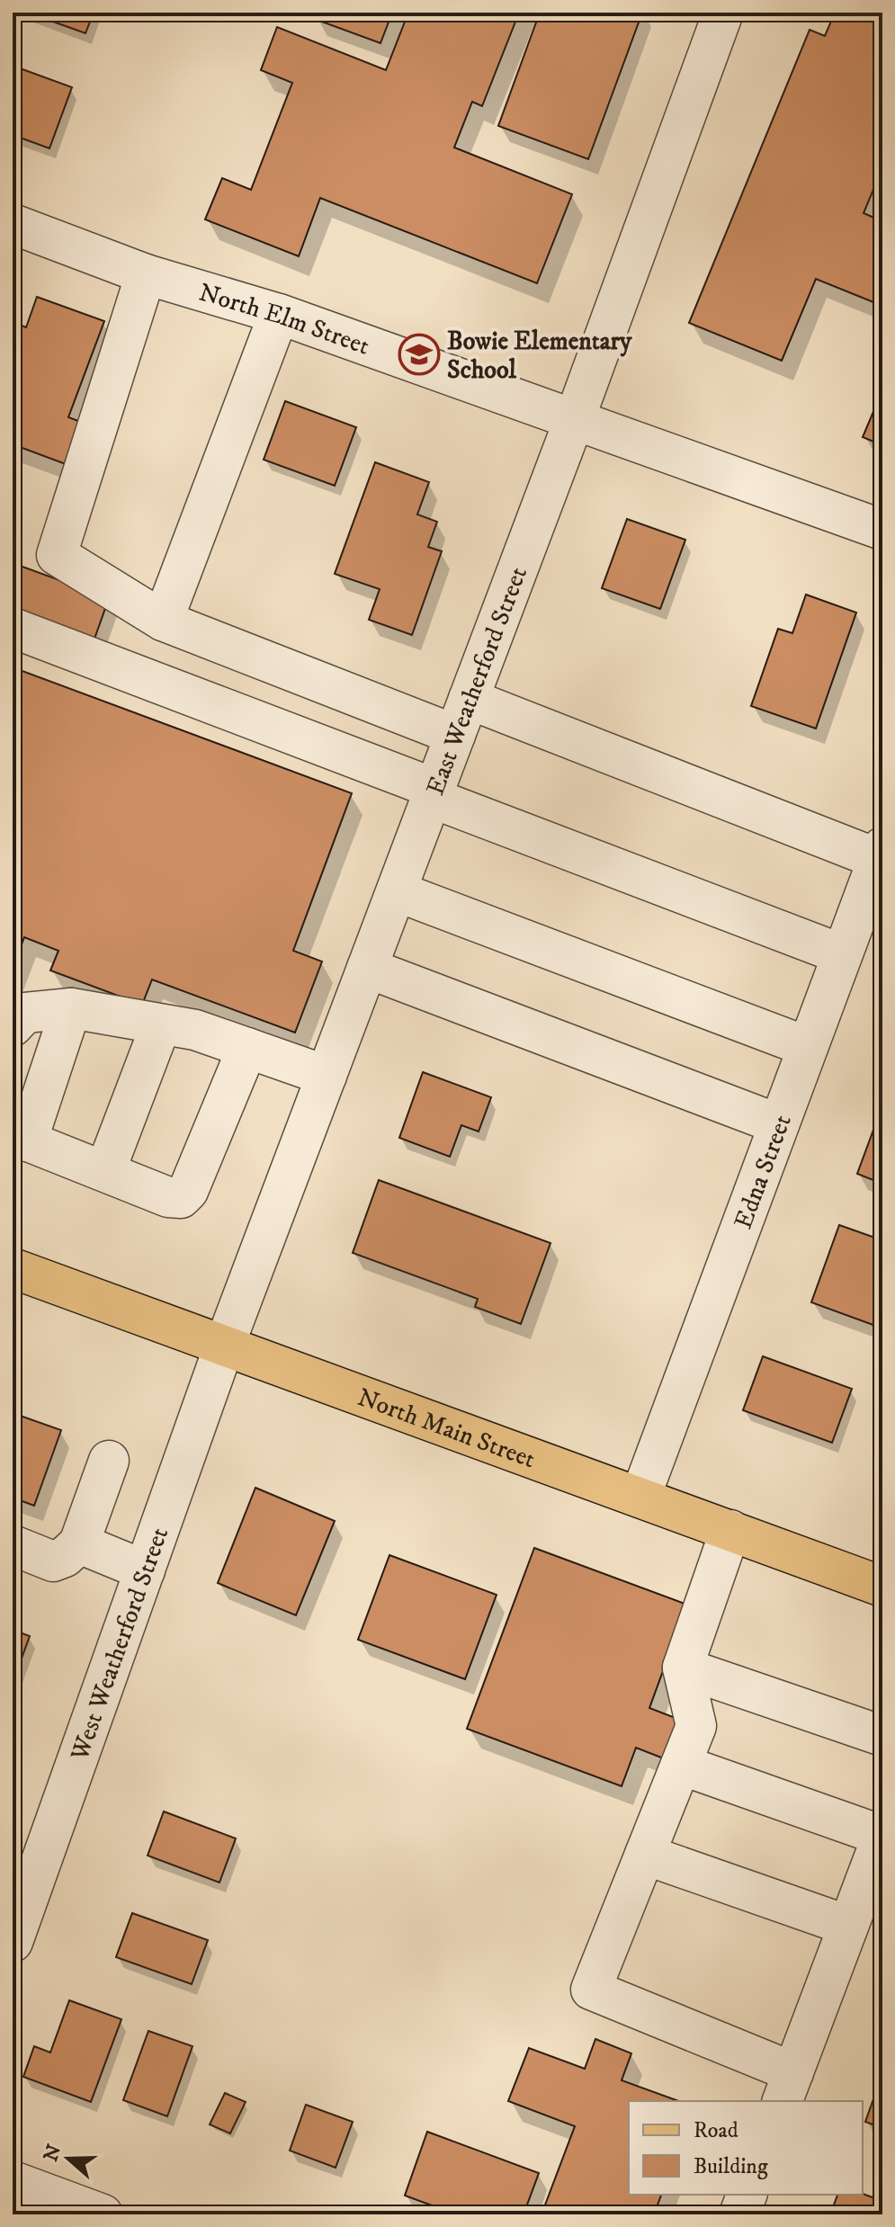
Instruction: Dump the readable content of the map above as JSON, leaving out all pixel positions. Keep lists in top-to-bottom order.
{
  "streets": {
    "main road": ["North Main Street"],
    "street": [
      "North Elm Street",
      "East Weatherford Street",
      "Edna Street",
      "West Weatherford Street"
    ]
  },
  "crossings": [
    ["North Elm Street", "East Weatherford Street"],
    ["East Weatherford Street", "North Main Street"],
    ["East Weatherford Street", "West Weatherford Street"],
    ["Edna Street", "North Main Street"],
    ["North Main Street", "West Weatherford Street"]
  ],
  "places": {
    "school or university": ["Bowie Elementary School"]
  },
  "legend": ["Road", "Building"],
  "north": "left"
}
